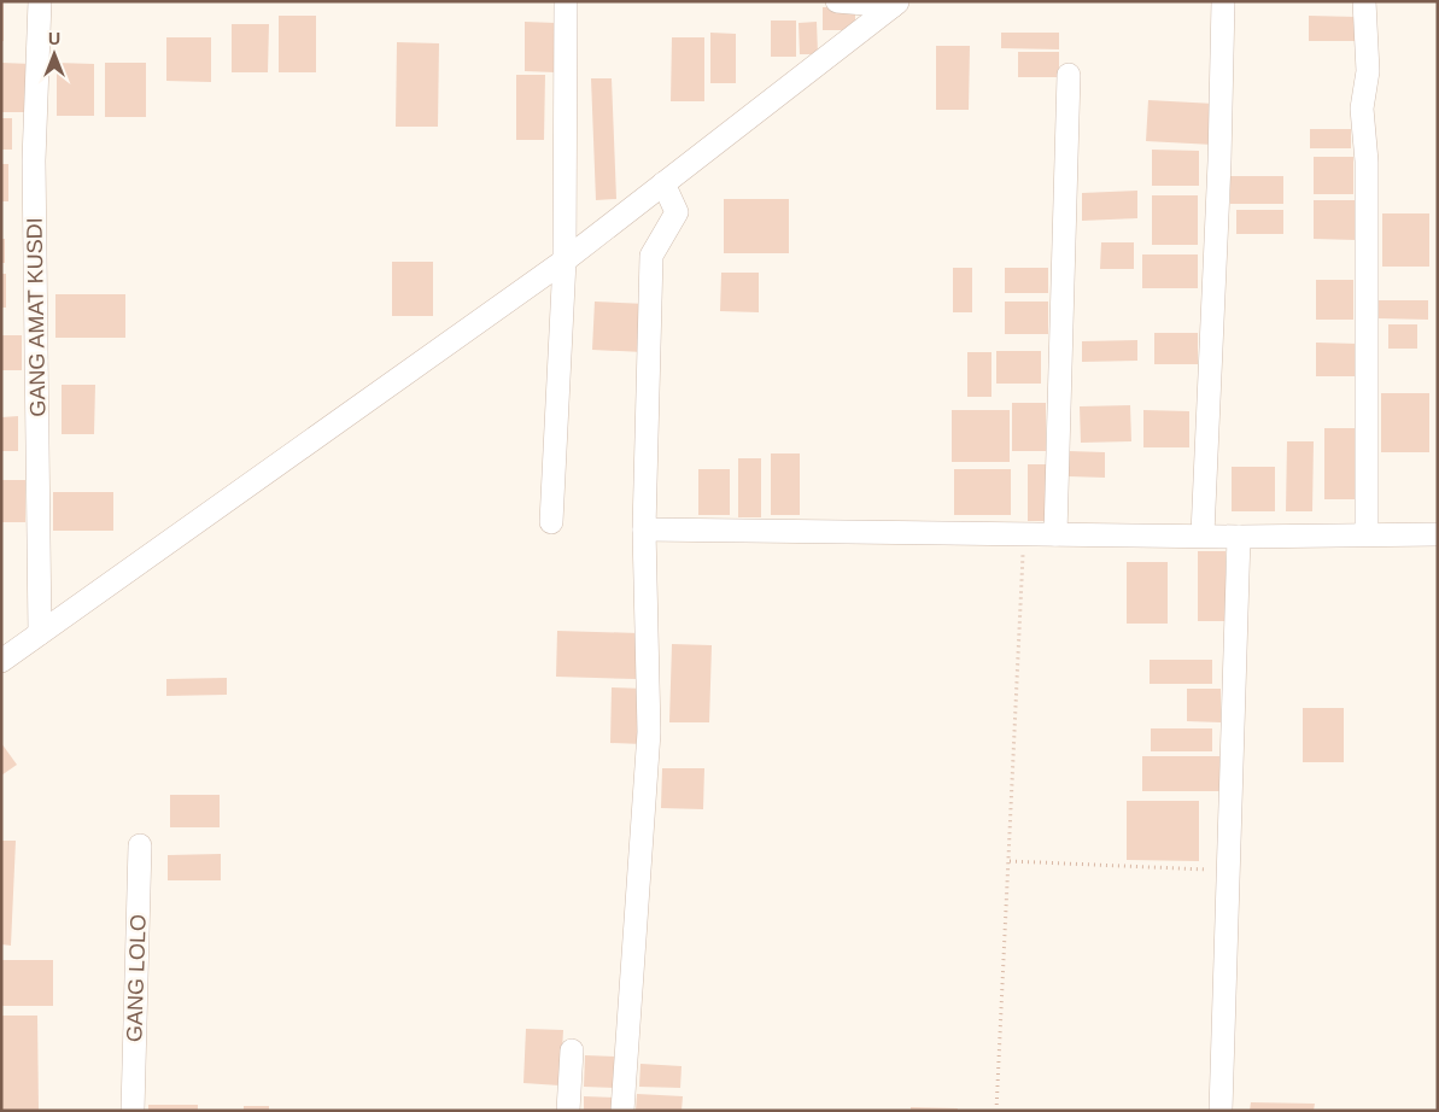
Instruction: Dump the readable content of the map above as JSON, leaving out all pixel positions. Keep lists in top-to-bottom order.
{
  "streets": {
    "street": ["GANG AMAT KUSDI", "GANG LOLO"]
  },
  "north": "top"
}
